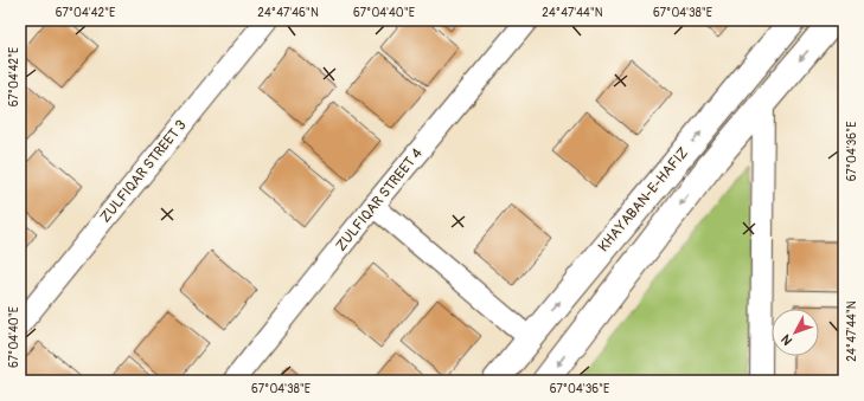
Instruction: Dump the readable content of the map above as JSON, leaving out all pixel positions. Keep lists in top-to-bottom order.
{
  "streets": {
    "street": ["ZULFIQAR STREET 3", "ZULFIQAR STREET 4", "KHAYABAN-E-HAFIZ"]
  },
  "north": "bottom left",
  "coordinates": [
    "67°04'42\"E",
    "24°47'46\"N",
    "67°04'40\"E",
    "24°47'44\"N",
    "67°04'38\"E",
    "67°04'36\"E"
  ]
}
